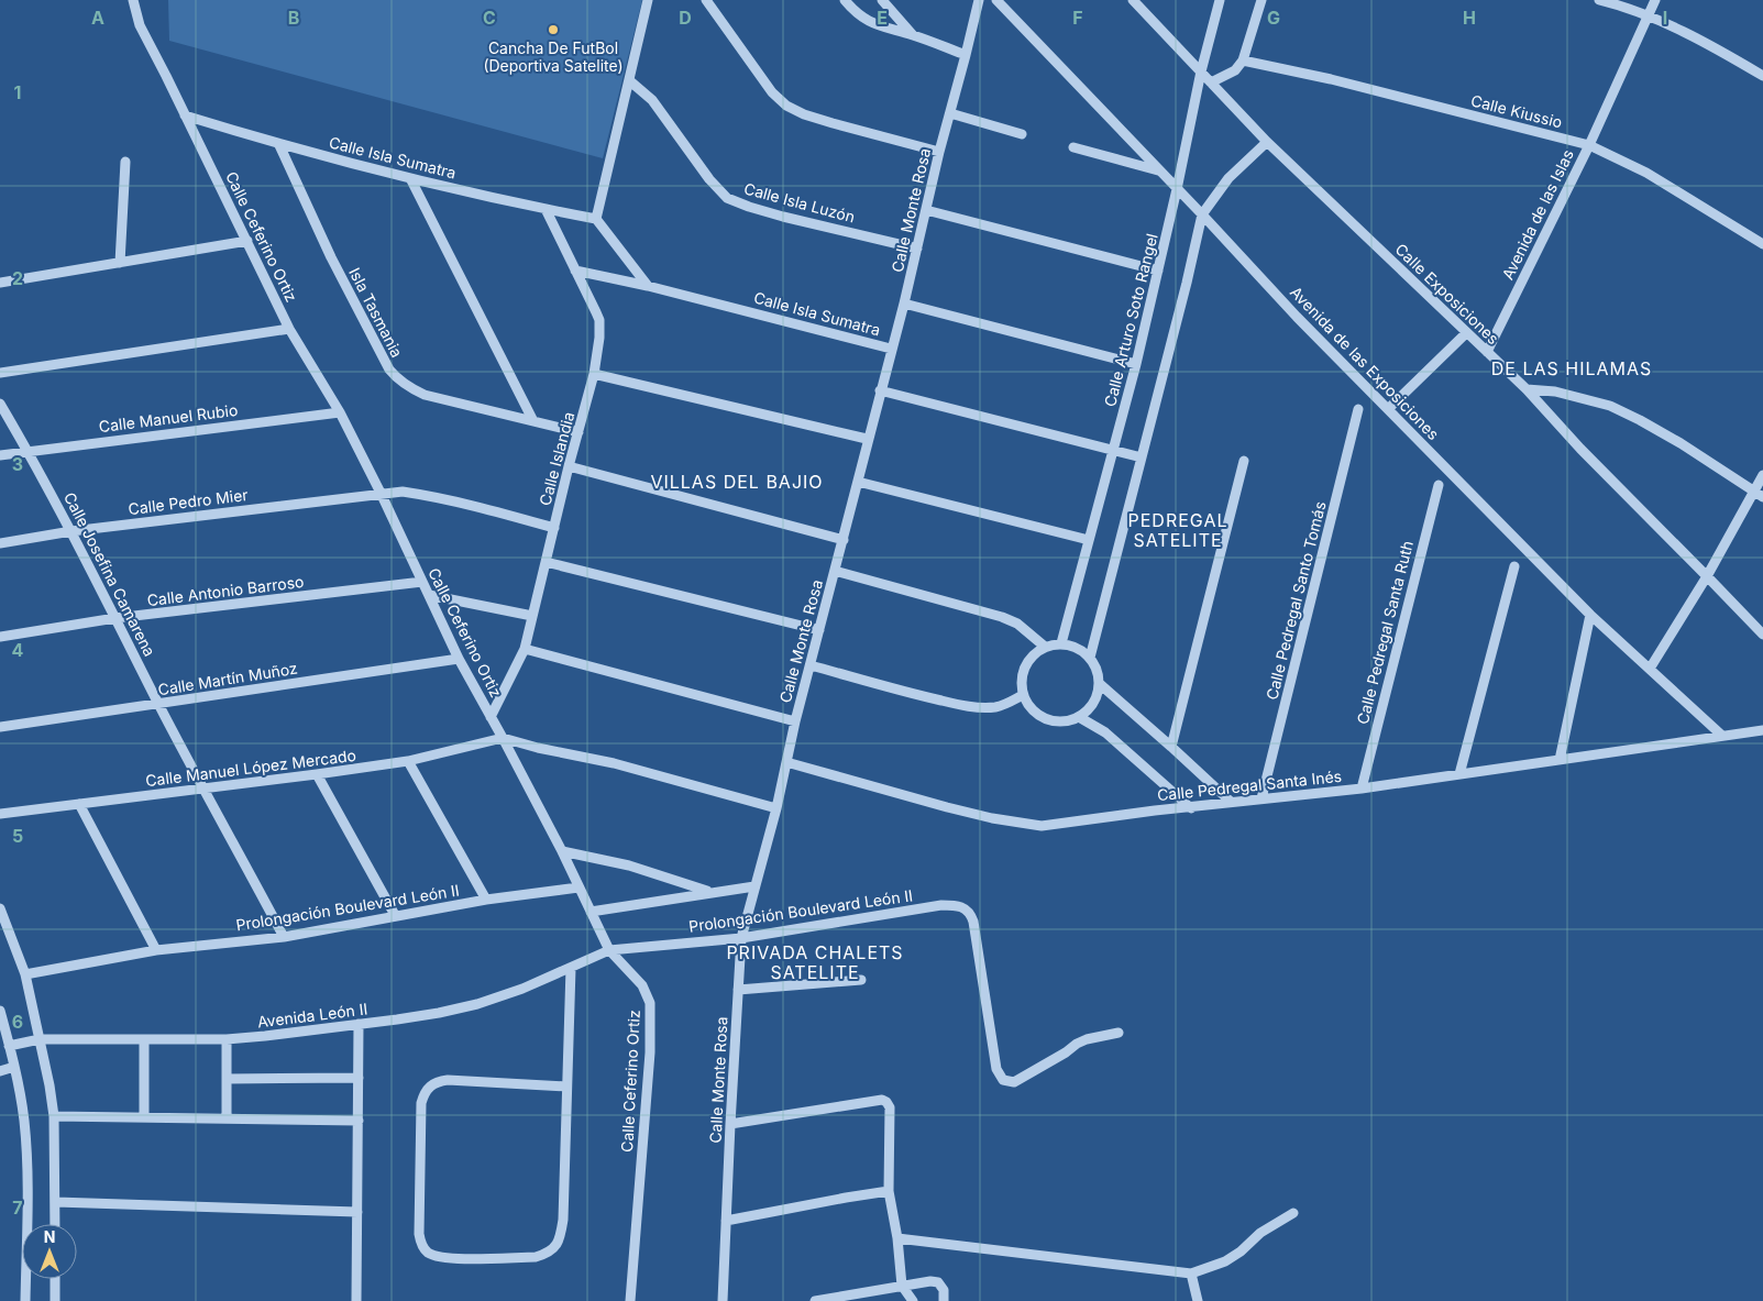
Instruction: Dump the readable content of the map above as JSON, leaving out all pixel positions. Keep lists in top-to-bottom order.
{
  "streets": {
    "street": [
      "Calle Kiussio",
      "Calle Isla Sumatra",
      "Calle Isla Luzón",
      "Calle Monte Rosa",
      "Avenida de las Islas",
      "Calle Ceferino Ortiz",
      "Calle Exposiciones",
      "Isla Tasmania",
      "Calle Arturo Soto Rangel",
      "Avenida de las Exposiciones",
      "Calle Manuel Rubio",
      "Calle Islandia",
      "Calle Pedro Mier",
      "Calle Josefina Camarena",
      "Calle Antonio Barroso",
      "Calle Pedregal Santo Tomás",
      "Calle Pedregal Santa Ruth",
      "Calle Martín Muñoz",
      "Calle Manuel López Mercado",
      "Calle Pedregal Santa Inés",
      "Prolongación Boulevard León II",
      "Avenida León II"
    ]
  },
  "crossings": [
    ["Calle Kiussio", "Avenida de las Islas"],
    ["Calle Isla Sumatra", "Calle Monte Rosa"],
    ["Calle Isla Sumatra", "Calle Ceferino Ortiz"],
    ["Calle Isla Sumatra", "Isla Tasmania"],
    ["Calle Isla Sumatra", "Calle Islandia"],
    ["Calle Isla Luzón", "Calle Monte Rosa"],
    ["Calle Monte Rosa", "Calle Pedregal Santa Inés"],
    ["Calle Monte Rosa", "Prolongación Boulevard León II"],
    ["Avenida de las Islas", "Calle Exposiciones"],
    ["Calle Ceferino Ortiz", "Calle Manuel Rubio"],
    ["Calle Ceferino Ortiz", "Calle Islandia"],
    ["Calle Ceferino Ortiz", "Calle Pedro Mier"],
    ["Calle Ceferino Ortiz", "Calle Antonio Barroso"],
    ["Calle Ceferino Ortiz", "Calle Martín Muñoz"],
    ["Calle Ceferino Ortiz", "Calle Manuel López Mercado"],
    ["Calle Ceferino Ortiz", "Prolongación Boulevard León II"],
    ["Calle Ceferino Ortiz", "Avenida León II"],
    ["Calle Exposiciones", "Calle Arturo Soto Rangel"],
    ["Isla Tasmania", "Calle Islandia"],
    ["Calle Arturo Soto Rangel", "Avenida de las Exposiciones"],
    ["Avenida de las Exposiciones", "Calle Pedregal Santa Inés"],
    ["Calle Manuel Rubio", "Calle Josefina Camarena"],
    ["Calle Islandia", "Calle Pedro Mier"],
    ["Calle Pedro Mier", "Calle Josefina Camarena"],
    ["Calle Josefina Camarena", "Calle Antonio Barroso"],
    ["Calle Josefina Camarena", "Calle Martín Muñoz"],
    ["Calle Josefina Camarena", "Calle Manuel López Mercado"],
    ["Calle Josefina Camarena", "Prolongación Boulevard León II"],
    ["Calle Pedregal Santo Tomás", "Calle Pedregal Santa Inés"],
    ["Calle Pedregal Santa Ruth", "Calle Pedregal Santa Inés"],
    ["Prolongación Boulevard León II", "Avenida León II"]
  ],
  "districts": [
    "DE LAS HILAMAS",
    "VILLAS DEL BAJIO",
    "PEDREGAL SATELITE",
    "PRIVADA CHALETS SATELITE"
  ],
  "places": ["Cancha De FutBol (Deportiva Satelite)"],
  "north": "top",
  "grid": {
    "columns": [
      "A",
      "B",
      "C",
      "D",
      "E",
      "F",
      "G",
      "H",
      "I"
    ],
    "rows": [
      "1",
      "2",
      "3",
      "4",
      "5",
      "6",
      "7"
    ]
  }
}
